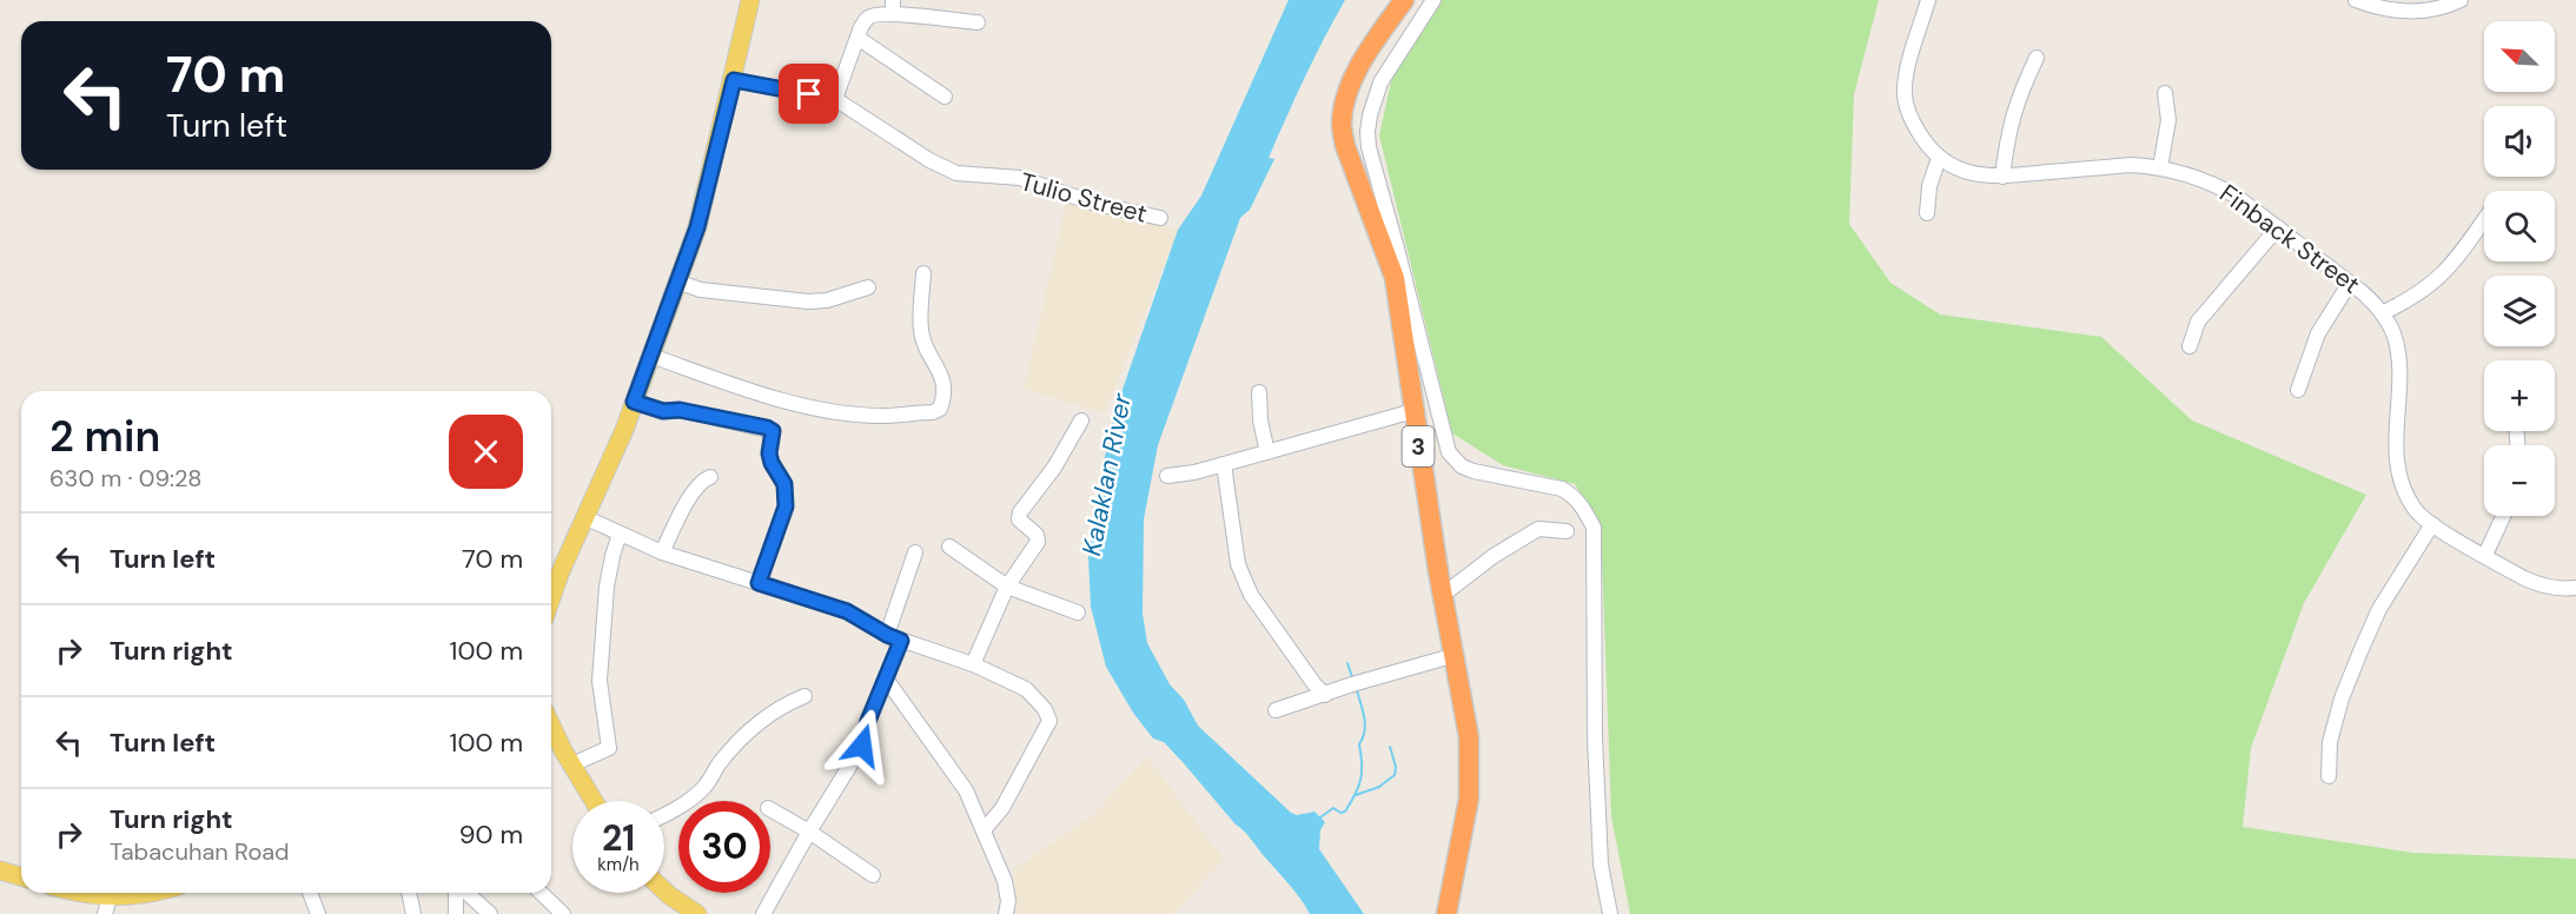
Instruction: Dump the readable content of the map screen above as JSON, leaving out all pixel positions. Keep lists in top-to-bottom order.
{
  "streets": {
    "highway": ["3"],
    "street": ["Tulio Street", "Finback Street"]
  },
  "water": ["Kalaklan River"],
  "north": "top left",
  "page": {
    "map_buttons": ["+", "−"],
    "turn": ["70 m", "Turn left"],
    "heading": ["2 min", "630 m · 09:28"],
    "list": [
      {
        "name": "Turn left",
        "value": "70 m"
      },
      {
        "name": "Turn right",
        "value": "100 m"
      },
      {
        "name": "Turn left",
        "value": "100 m"
      },
      {
        "name": "Turn right",
        "note": "Tabacuhan Road",
        "value": "90 m"
      }
    ],
    "speed": "21 km/h",
    "limit": "30"
  }
}
